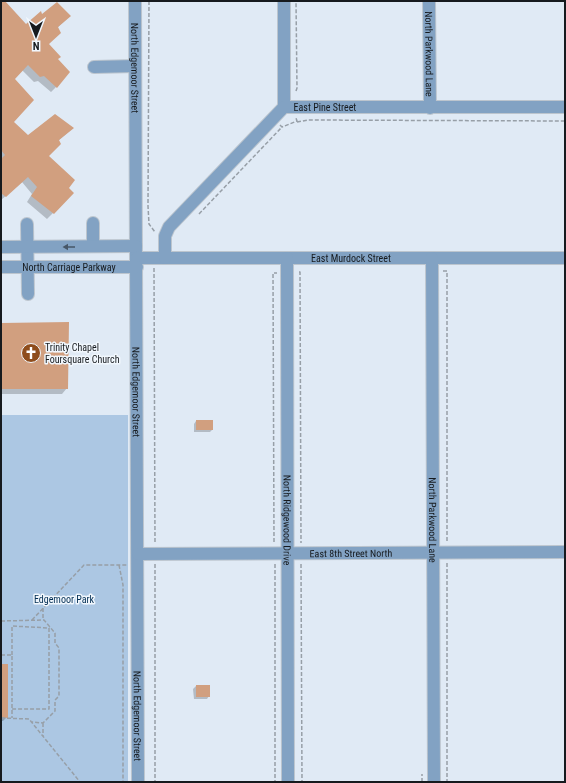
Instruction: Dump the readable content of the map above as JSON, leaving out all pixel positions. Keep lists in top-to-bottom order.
{
  "streets": {
    "street": [
      "North Parkwood Lane",
      "North Edgemoor Street",
      "East Pine Street",
      "East Murdock Street",
      "North Carriage Parkway",
      "North Ridgewood Drive",
      "East 8th Street North"
    ]
  },
  "crossings": [
    ["North Parkwood Lane", "East Pine Street"],
    ["North Parkwood Lane", "East Murdock Street"],
    ["North Parkwood Lane", "East 8th Street North"],
    ["North Edgemoor Street", "East Murdock Street"],
    ["North Edgemoor Street", "North Carriage Parkway"],
    ["North Edgemoor Street", "East 8th Street North"],
    ["East Pine Street", "East Murdock Street"],
    ["East Murdock Street", "North Carriage Parkway"],
    ["East Murdock Street", "North Ridgewood Drive"],
    ["North Ridgewood Drive", "East 8th Street North"]
  ],
  "parks": ["Edgemoor Park"],
  "places": {
    "church": ["Trinity Chapel Foursquare Church"]
  },
  "north": "bottom"
}
